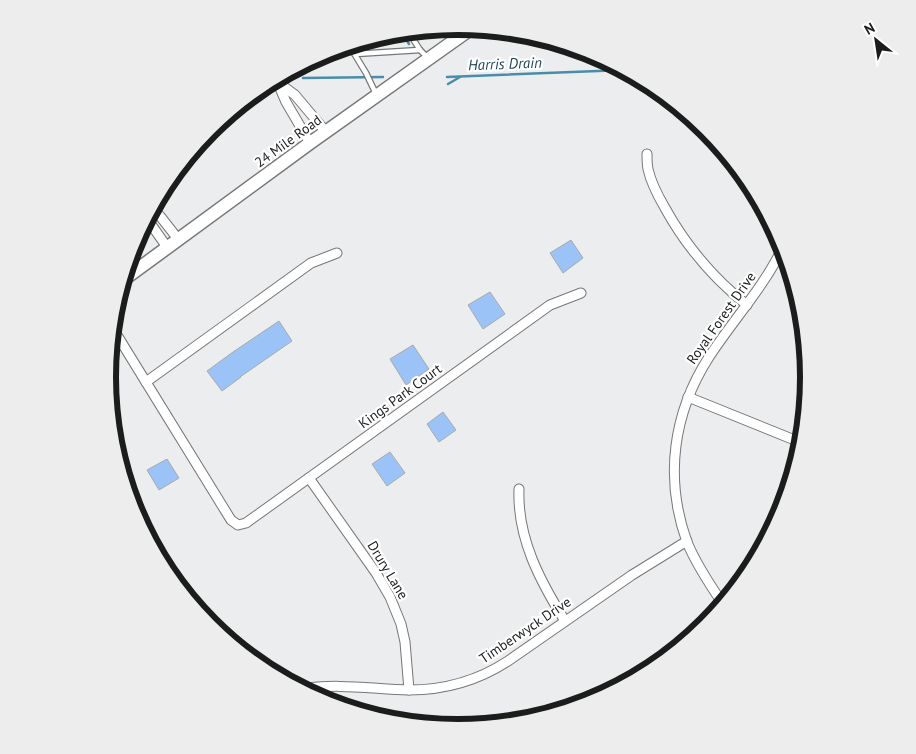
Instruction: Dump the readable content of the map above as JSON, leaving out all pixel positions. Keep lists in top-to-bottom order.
{
  "streets": {
    "street": [
      "24 Mile Road",
      "Royal Forest Drive",
      "Kings Park Court",
      "Drury Lane",
      "Timberwyck Drive"
    ]
  },
  "crossings": [
    ["Royal Forest Drive", "Timberwyck Drive"],
    ["Kings Park Court", "Drury Lane"],
    ["Drury Lane", "Timberwyck Drive"]
  ],
  "water": ["Harris Drain"],
  "north": "top left"
}
